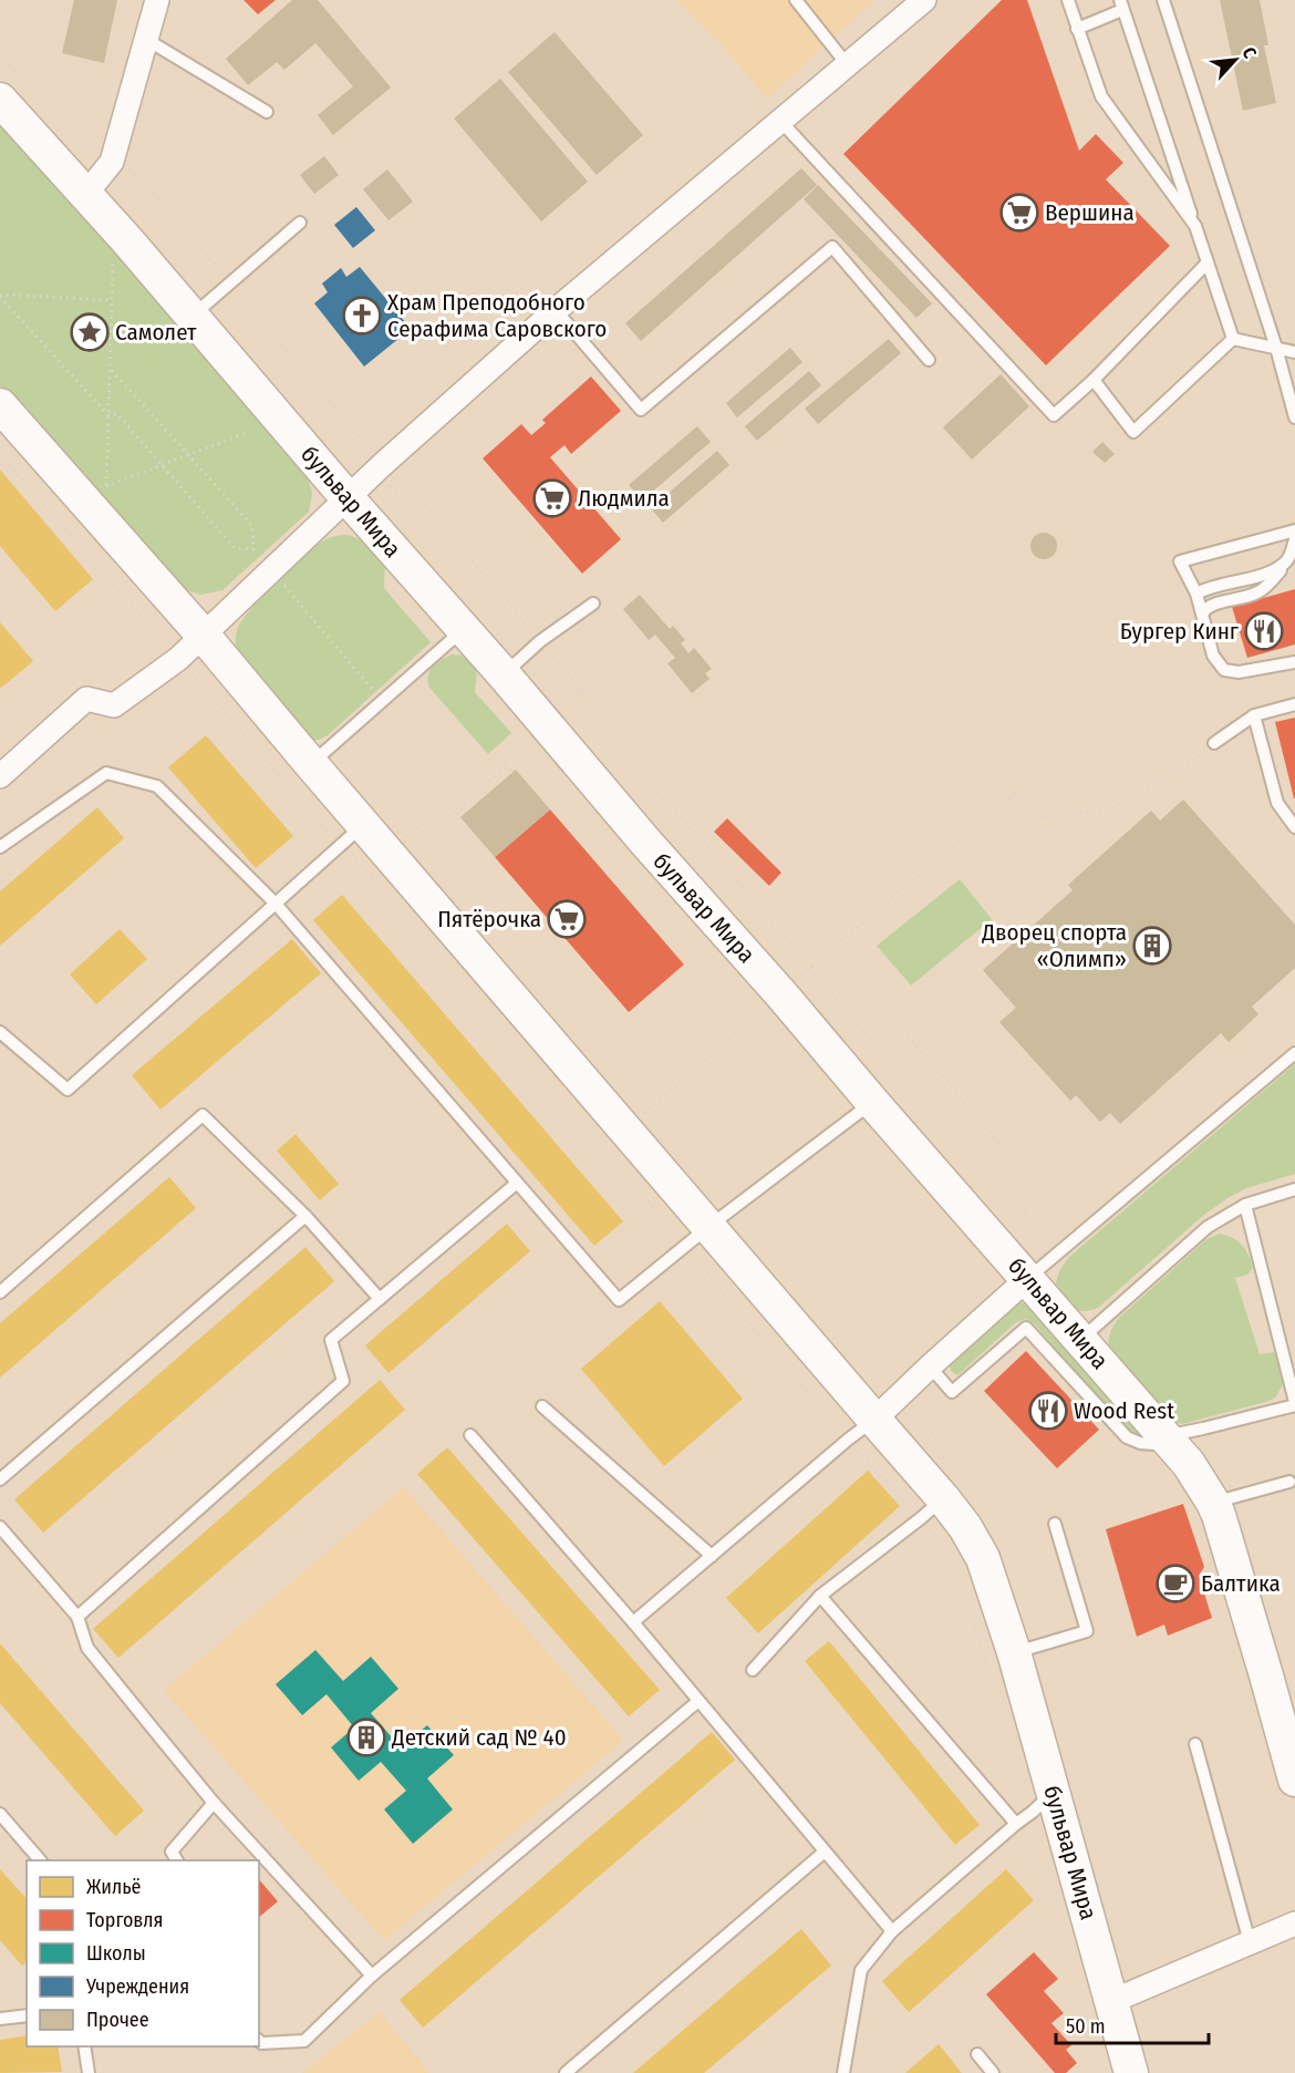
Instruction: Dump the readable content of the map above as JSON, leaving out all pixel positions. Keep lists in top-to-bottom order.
{
  "streets": {
    "street": ["бульвар Мира"]
  },
  "places": {
    "supermarket": ["Вершина", "Людмила", "Пятёрочка"],
    "church": ["Храм Преподобного Серафима Саровского"],
    "place": ["Самолет"],
    "restaurant": ["Бургер Кинг", "Wood Rest"],
    "building": ["Дворец спорта «Олимп»", "Детский сад № 40"],
    "cafe": ["Балтика"]
  },
  "legend": [
    "Жильё",
    "Торговля",
    "Школы",
    "Учреждения",
    "Прочее"
  ],
  "scale_bar": "50 m",
  "north": "top right"
}
